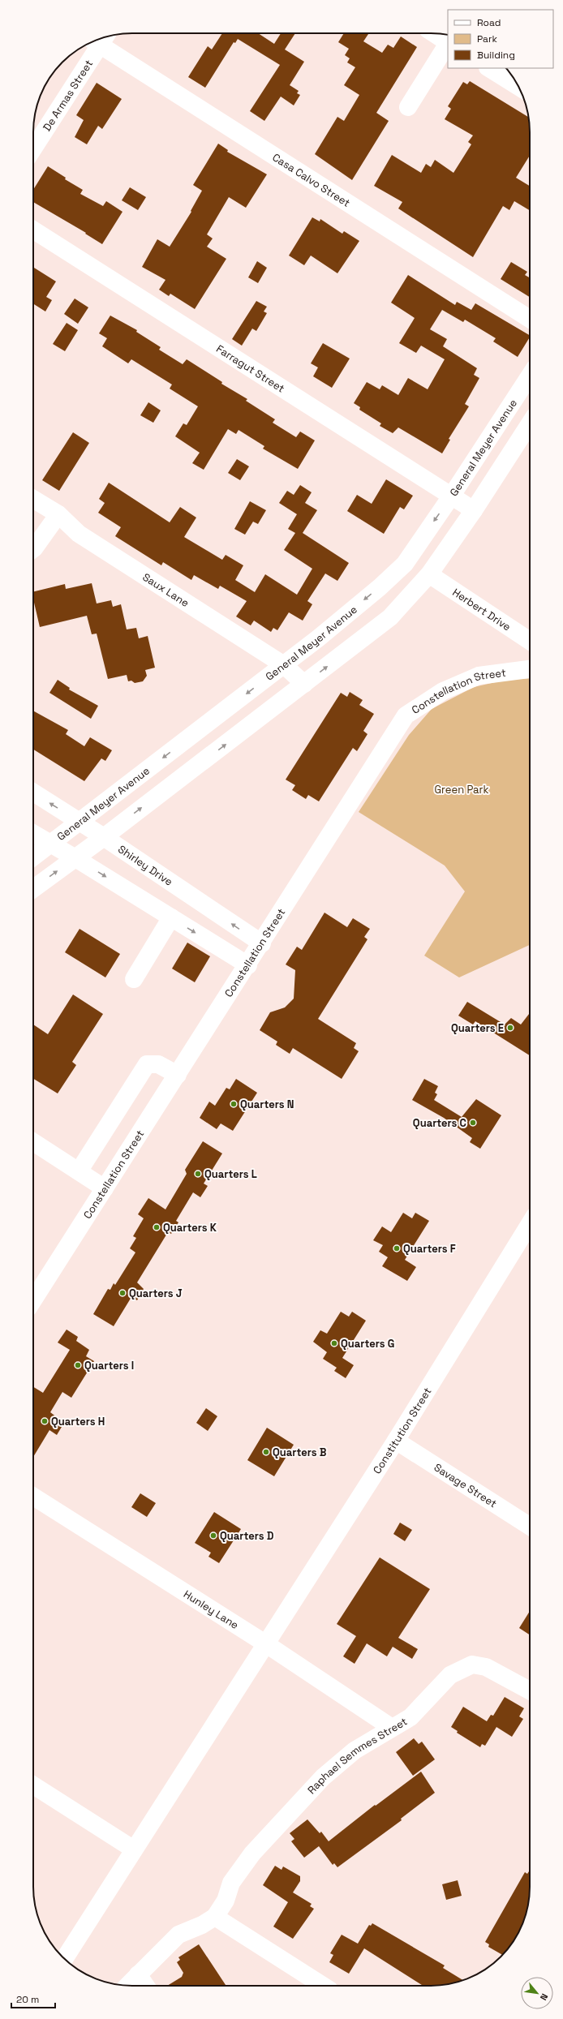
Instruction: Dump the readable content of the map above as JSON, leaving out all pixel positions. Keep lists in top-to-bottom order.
{
  "streets": {
    "street": [
      "De Armas Street",
      "Casa Calvo Street",
      "Farragut Street",
      "General Meyer Avenue",
      "Saux Lane",
      "Herbert Drive",
      "Constellation Street",
      "Shirley Drive",
      "Constitution Street",
      "Savage Street",
      "Hunley Lane",
      "Raphael Semmes Street"
    ]
  },
  "crossings": [
    ["Farragut Street", "General Meyer Avenue"],
    ["General Meyer Avenue", "Saux Lane"],
    ["General Meyer Avenue", "Shirley Drive"],
    ["Constellation Street", "Shirley Drive"],
    ["Constitution Street", "Savage Street"],
    ["Constitution Street", "Hunley Lane"],
    ["Hunley Lane", "Raphael Semmes Street"]
  ],
  "parks": ["Green Park"],
  "places": [
    "Quarters E",
    "Quarters N",
    "Quarters C",
    "Quarters L",
    "Quarters K",
    "Quarters F",
    "Quarters J",
    "Quarters G",
    "Quarters I",
    "Quarters H",
    "Quarters B",
    "Quarters D"
  ],
  "legend": ["Road", "Park", "Building"],
  "scale_bar": "20 m",
  "north": "bottom right"
}
